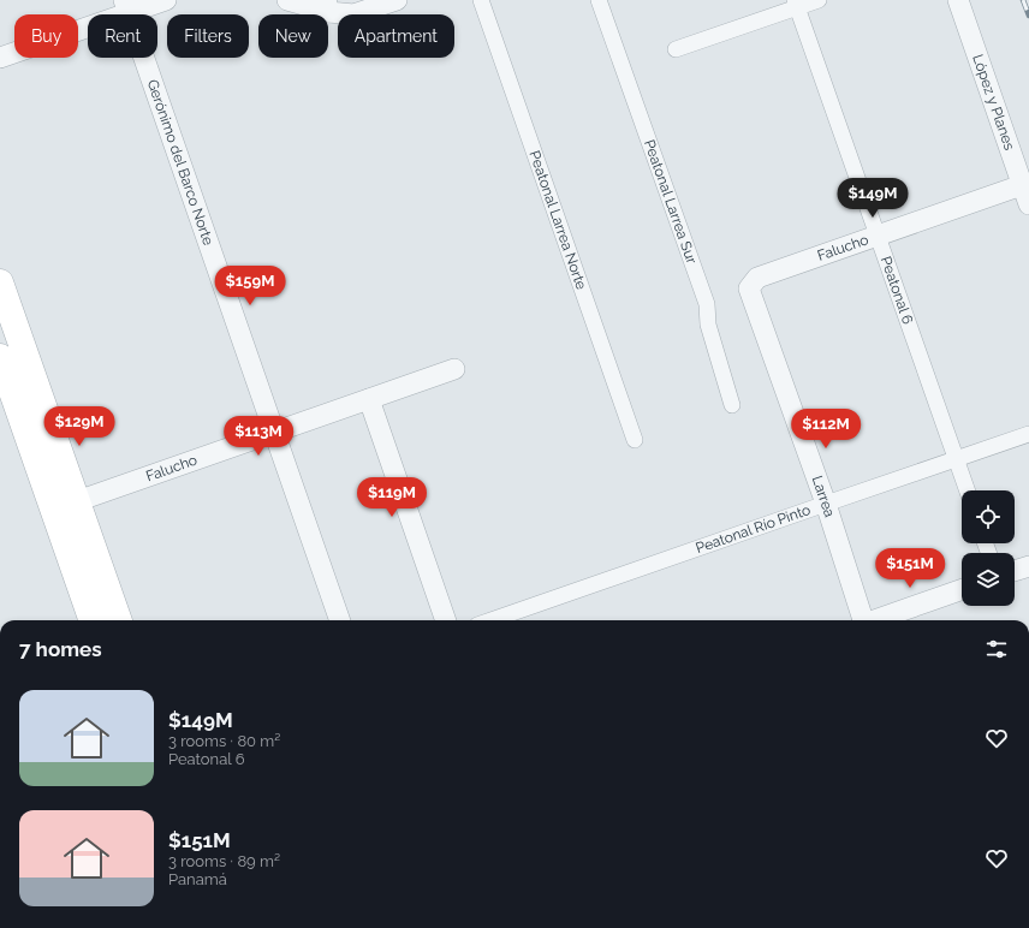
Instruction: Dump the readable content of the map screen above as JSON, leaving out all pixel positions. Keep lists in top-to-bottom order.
{
  "streets": {
    "street": [
      "López y Planes",
      "Gerónimo del Barco Norte",
      "Peatonal Larrea Sur",
      "Peatonal Larrea Norte",
      "Falucho",
      "Peatonal 6",
      "Larrea",
      "Peatonal Río Pinto"
    ]
  },
  "crossings": [
    ["López y Planes", "Falucho"],
    ["Gerónimo del Barco Norte", "Falucho"],
    ["Falucho", "Peatonal 6"],
    ["Falucho", "Larrea"],
    ["Peatonal 6", "Peatonal Río Pinto"],
    ["Larrea", "Peatonal Río Pinto"]
  ],
  "page": {
    "chip": [
      "Buy",
      "Rent",
      "Filters",
      "New",
      "Apartment"
    ],
    "price": [
      "$149M",
      "$159M",
      "$129M",
      "$112M",
      "$113M",
      "$119M",
      "$151M"
    ],
    "heading": "7 homes",
    "list": [
      {
        "name": "$149M",
        "note": "3 rooms · 80 m² · Peatonal 6"
      },
      {
        "name": "$151M",
        "note": "3 rooms · 89 m² · Panamá"
      }
    ]
  }
}
